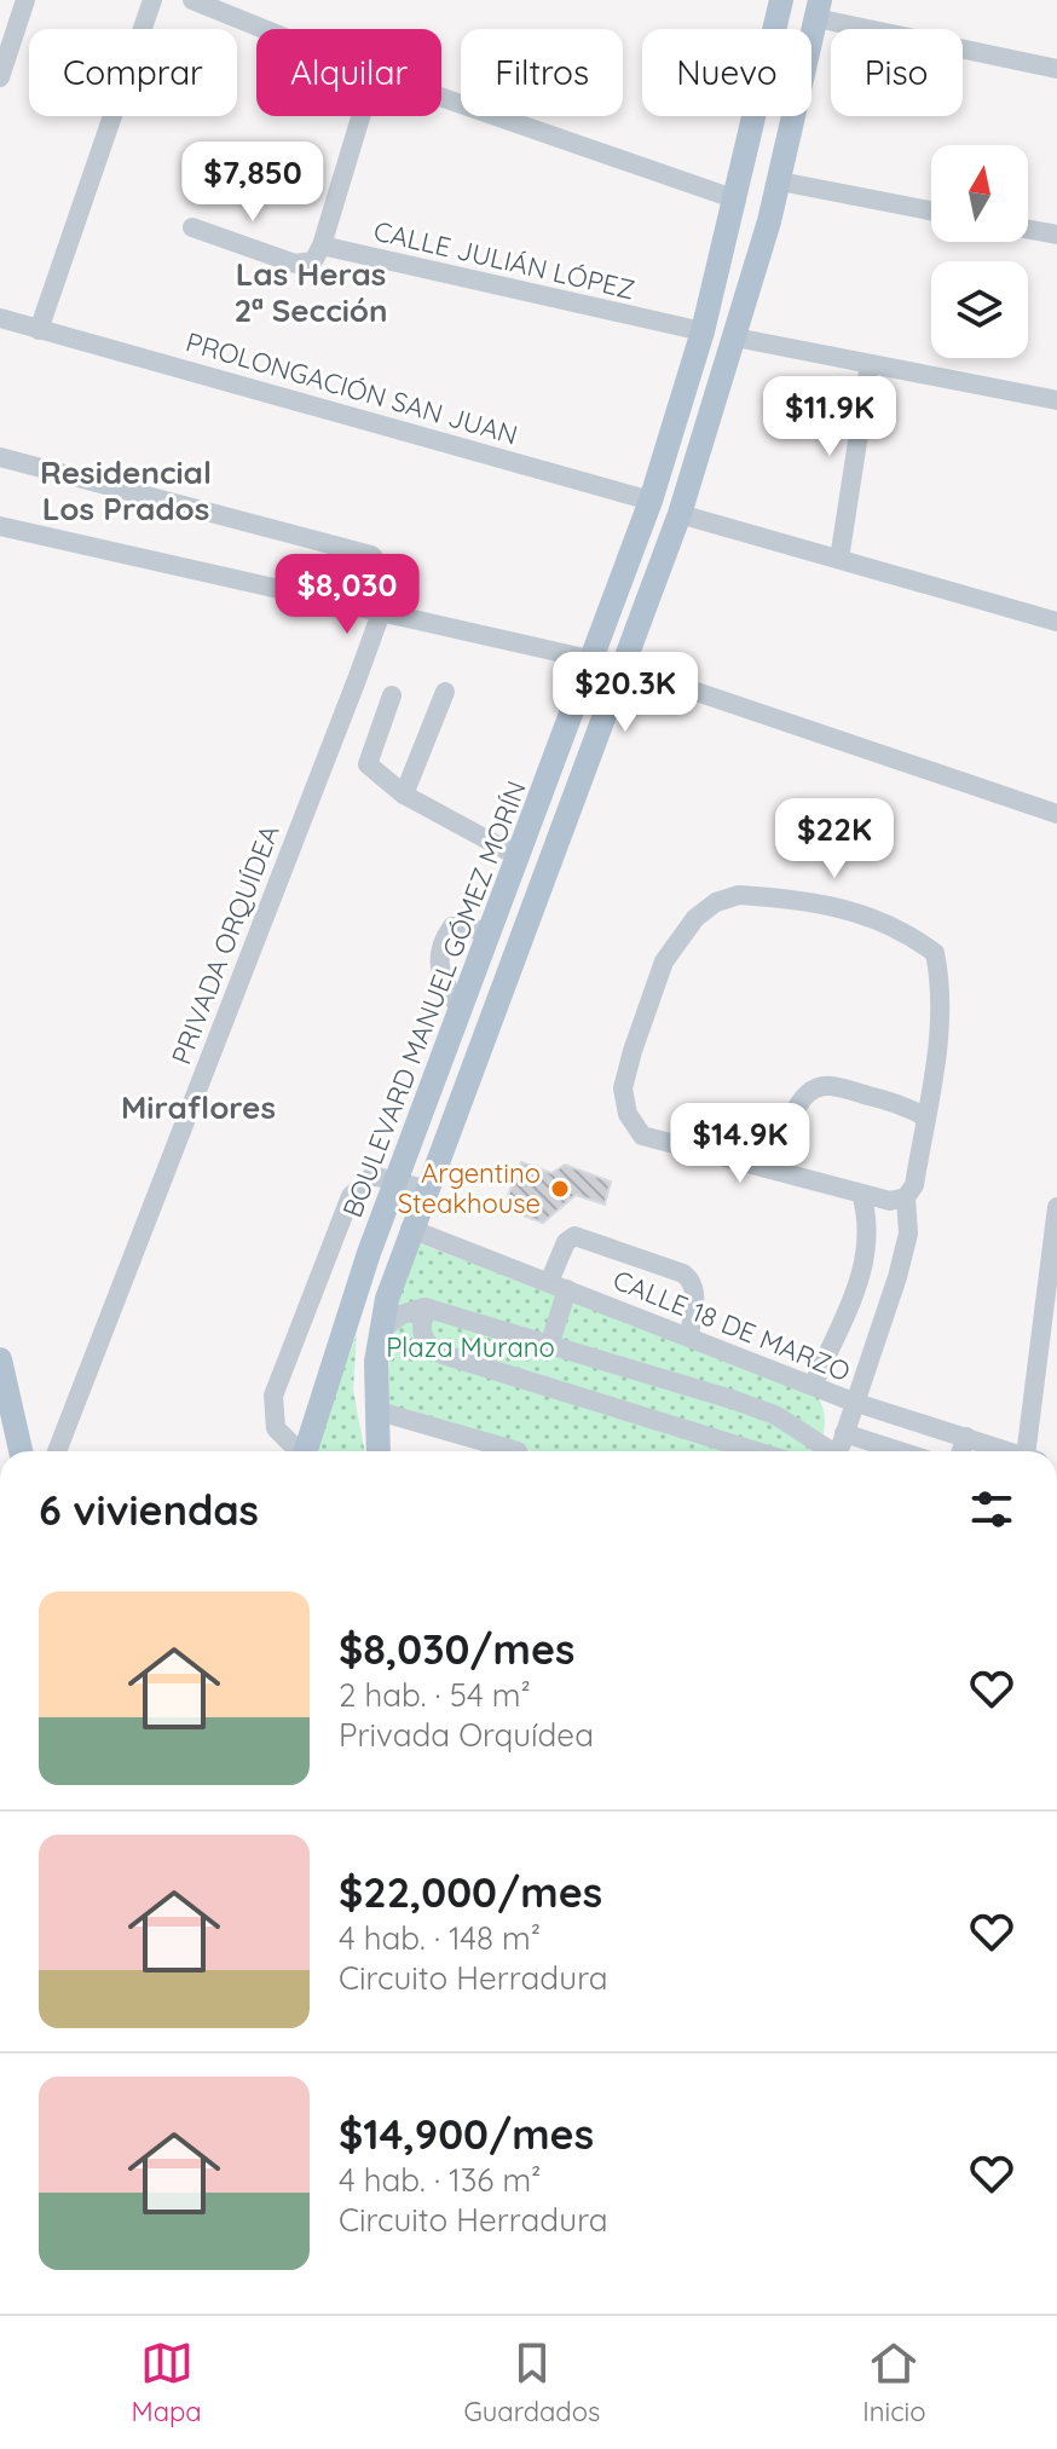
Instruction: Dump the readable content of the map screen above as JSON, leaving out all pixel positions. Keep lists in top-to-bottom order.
{
  "streets": {
    "main road": ["BOULEVARD MANUEL GÓMEZ MORÍN"],
    "street": [
      "CALLE JULIÁN LÓPEZ",
      "PROLONGACIÓN SAN JUAN",
      "PRIVADA ORQUÍDEA",
      "CALLE 18 DE MARZO"
    ]
  },
  "crossings": [
    ["CALLE JULIÁN LÓPEZ", "BOULEVARD MANUEL GÓMEZ MORÍN"],
    ["PROLONGACIÓN SAN JUAN", "BOULEVARD MANUEL GÓMEZ MORÍN"]
  ],
  "districts": ["Las Heras 2ª Sección", "Residencial Los Prados", "Miraflores"],
  "parks": ["Plaza Murano"],
  "places": ["Argentino Steakhouse"],
  "north": "top",
  "page": {
    "chip": [
      "Comprar",
      "Alquilar",
      "Filtros",
      "Nuevo",
      "Piso"
    ],
    "price": [
      "$7,850",
      "$11.9K",
      "$8,030",
      "$20.3K",
      "$22K",
      "$14.9K"
    ],
    "heading": "6 viviendas",
    "list": [
      {
        "name": "$8,030/mes",
        "note": "2 hab. · 54 m² · Privada Orquídea"
      },
      {
        "name": "$22,000/mes",
        "note": "4 hab. · 148 m² · Circuito Herradura"
      },
      {
        "name": "$14,900/mes",
        "note": "4 hab. · 136 m² · Circuito Herradura"
      }
    ],
    "tabs": ["Mapa", "Guardados", "Inicio"]
  }
}
